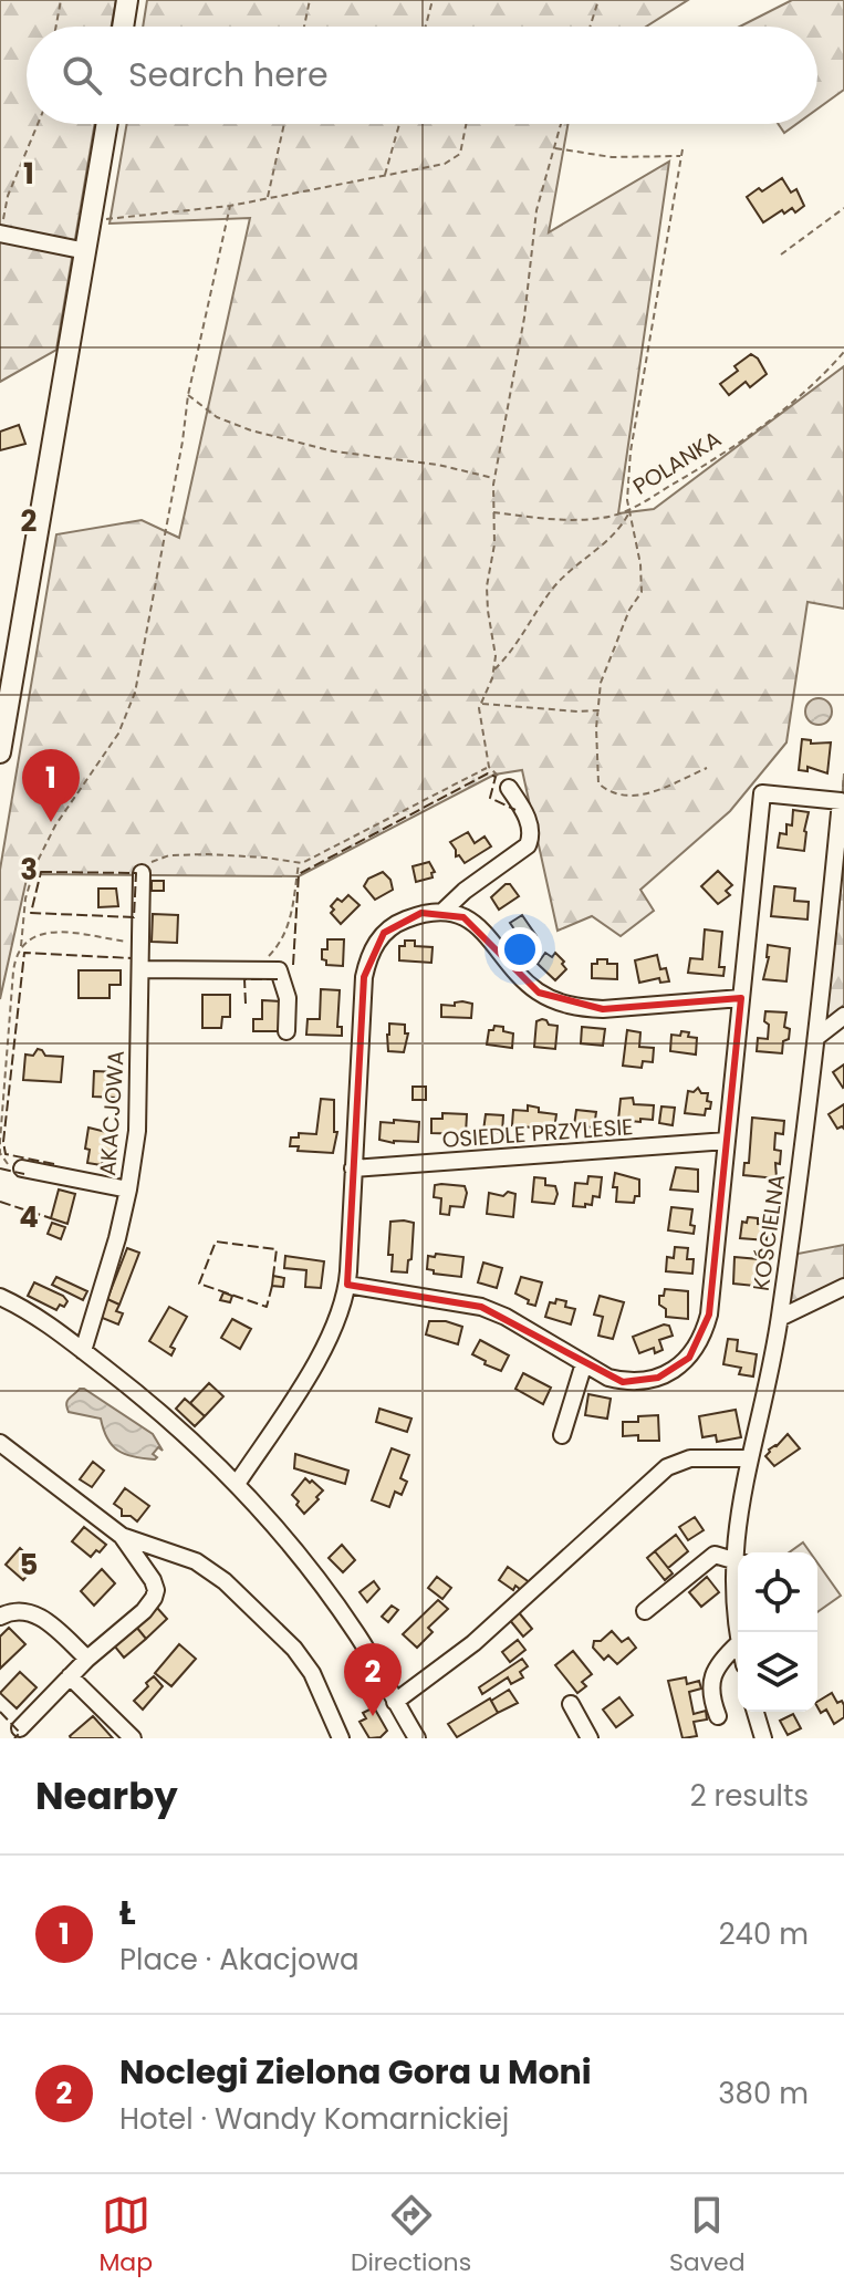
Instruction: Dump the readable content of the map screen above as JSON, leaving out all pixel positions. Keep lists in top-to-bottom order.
{
  "streets": {
    "street": ["AKACJOWA", "OSIEDLE PRZYLESIE", "KOŚCIELNA"],
    "path": ["POLANKA"]
  },
  "page": {
    "search": "Search here",
    "pins": ["1", "2"],
    "heading": ["Nearby", "2 results"],
    "list": [
      {
        "mark": "1",
        "name": "Ł",
        "note": "Place · Akacjowa",
        "value": "240 m"
      },
      {
        "mark": "2",
        "name": "Noclegi Zielona Gora u Moni",
        "note": "Hotel · Wandy Komarnickiej",
        "value": "380 m"
      }
    ],
    "nav": ["Map", "Directions", "Saved"]
  },
  "grid": {
    "rows": [
      "1",
      "2",
      "3",
      "4",
      "5"
    ]
  }
}
